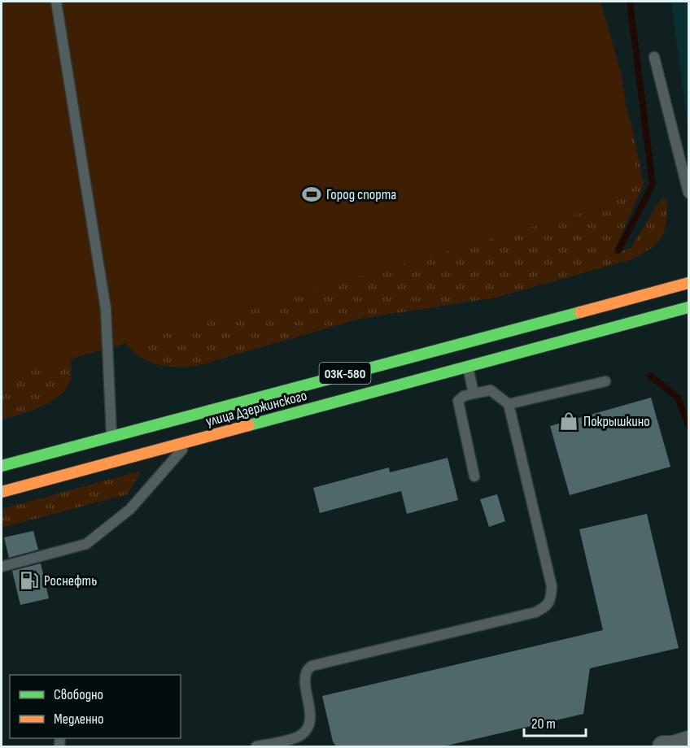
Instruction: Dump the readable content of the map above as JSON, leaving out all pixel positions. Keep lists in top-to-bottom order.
{
  "streets": {
    "main road": ["03К-580", "улица Дзержинского"]
  },
  "places": {
    "sports": ["Город спорта"],
    "shop": ["Покрышкино"],
    "fuel station": ["Роснефть"]
  },
  "legend": ["Свободно", "Медленно"],
  "scale_bar": "20 m"
}
